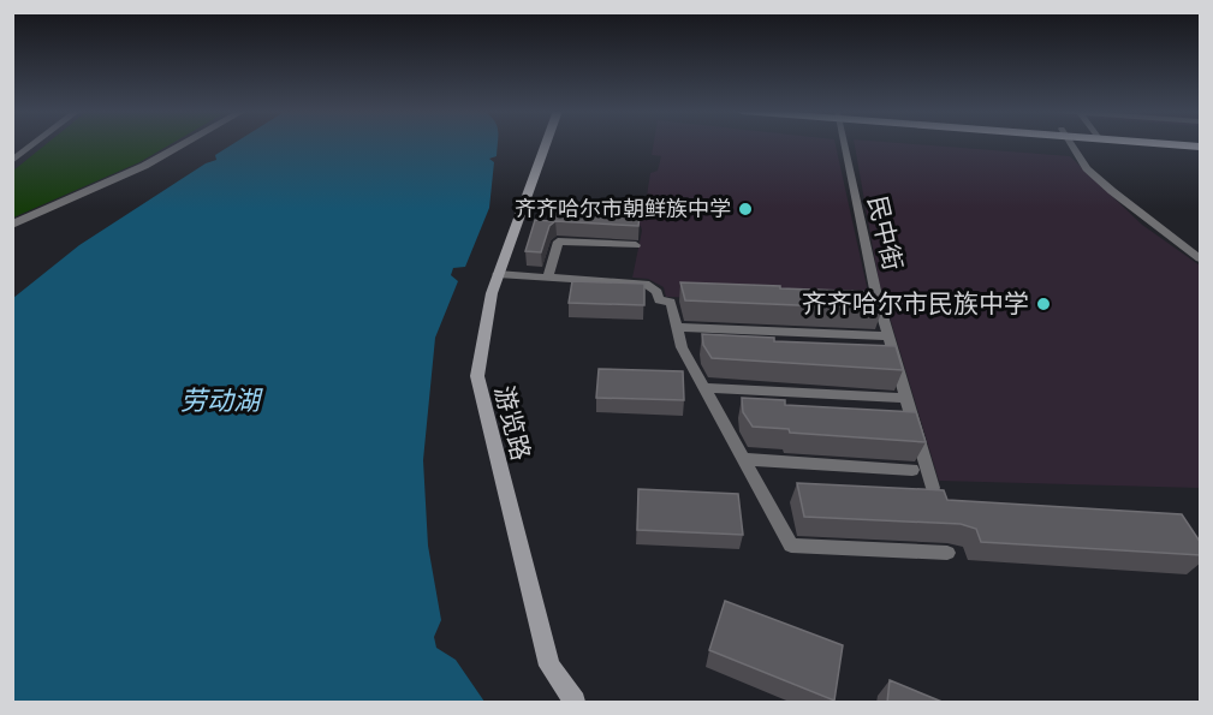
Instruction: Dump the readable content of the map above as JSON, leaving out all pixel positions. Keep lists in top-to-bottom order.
{
  "streets": {
    "main road": ["游览路"],
    "street": ["民中街"]
  },
  "water": ["劳动湖"],
  "places": ["齐齐哈尔市朝鲜族中学", "齐齐哈尔市民族中学"]
}
